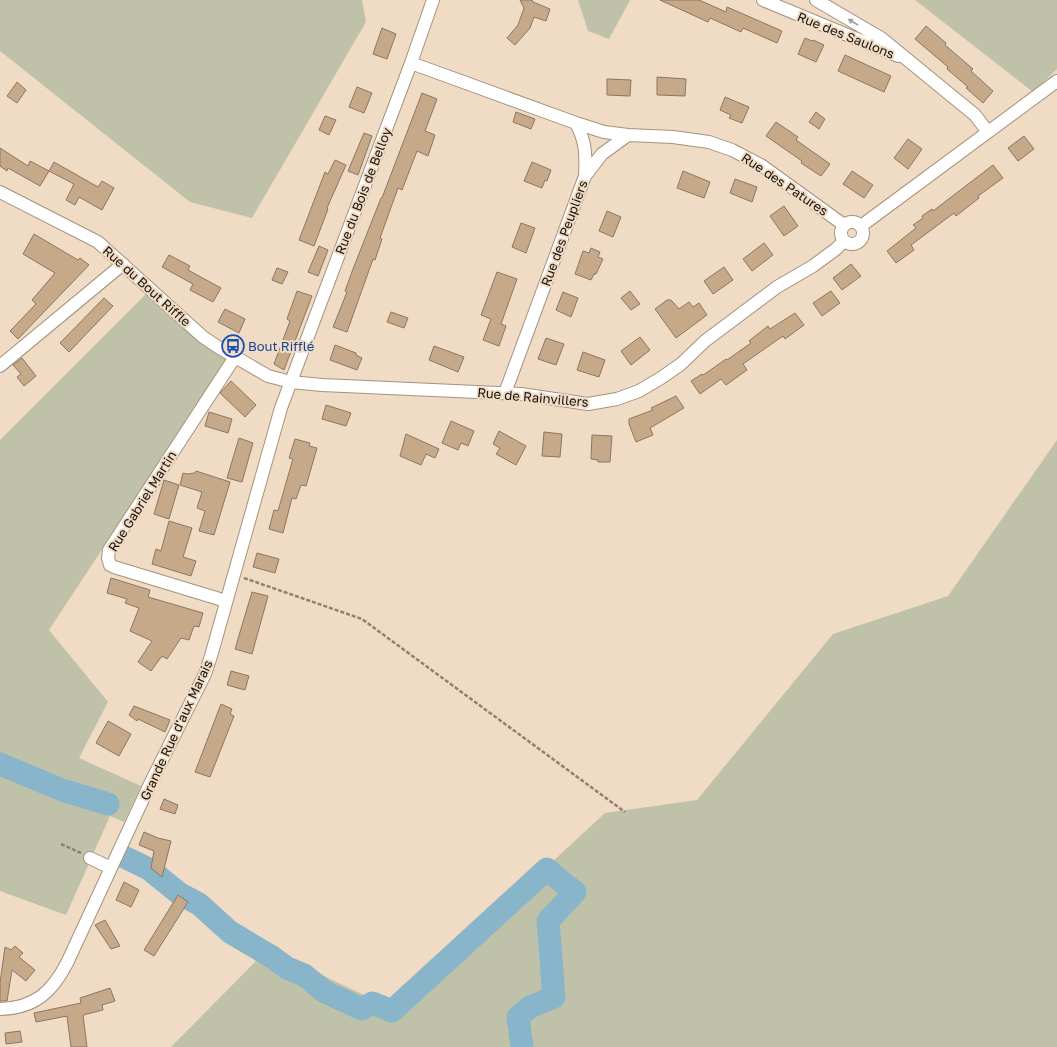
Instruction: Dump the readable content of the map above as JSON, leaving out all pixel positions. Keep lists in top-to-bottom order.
{
  "streets": {
    "street": [
      "Rue des Saulons",
      "Rue des Patures",
      "Rue du Bois de Belloy",
      "Rue des Peupliers",
      "Rue du Bout Riffle",
      "Rue de Rainvillers",
      "Rue Gabriel Martin",
      "Grande Rue d'aux Marais"
    ]
  },
  "crossings": [
    ["Rue des Patures", "Rue des Peupliers"],
    ["Rue des Patures", "Rue de Rainvillers"],
    ["Rue du Bois de Belloy", "Rue du Bout Riffle"],
    ["Rue du Bois de Belloy", "Rue de Rainvillers"],
    ["Rue du Bois de Belloy", "Grande Rue d'aux Marais"],
    ["Rue des Peupliers", "Rue de Rainvillers"],
    ["Rue du Bout Riffle", "Rue de Rainvillers"],
    ["Rue du Bout Riffle", "Rue Gabriel Martin"],
    ["Rue du Bout Riffle", "Grande Rue d'aux Marais"],
    ["Rue de Rainvillers", "Grande Rue d'aux Marais"],
    ["Rue Gabriel Martin", "Grande Rue d'aux Marais"]
  ],
  "places": {
    "bus stop": ["Bout Rifflé"]
  }
}
